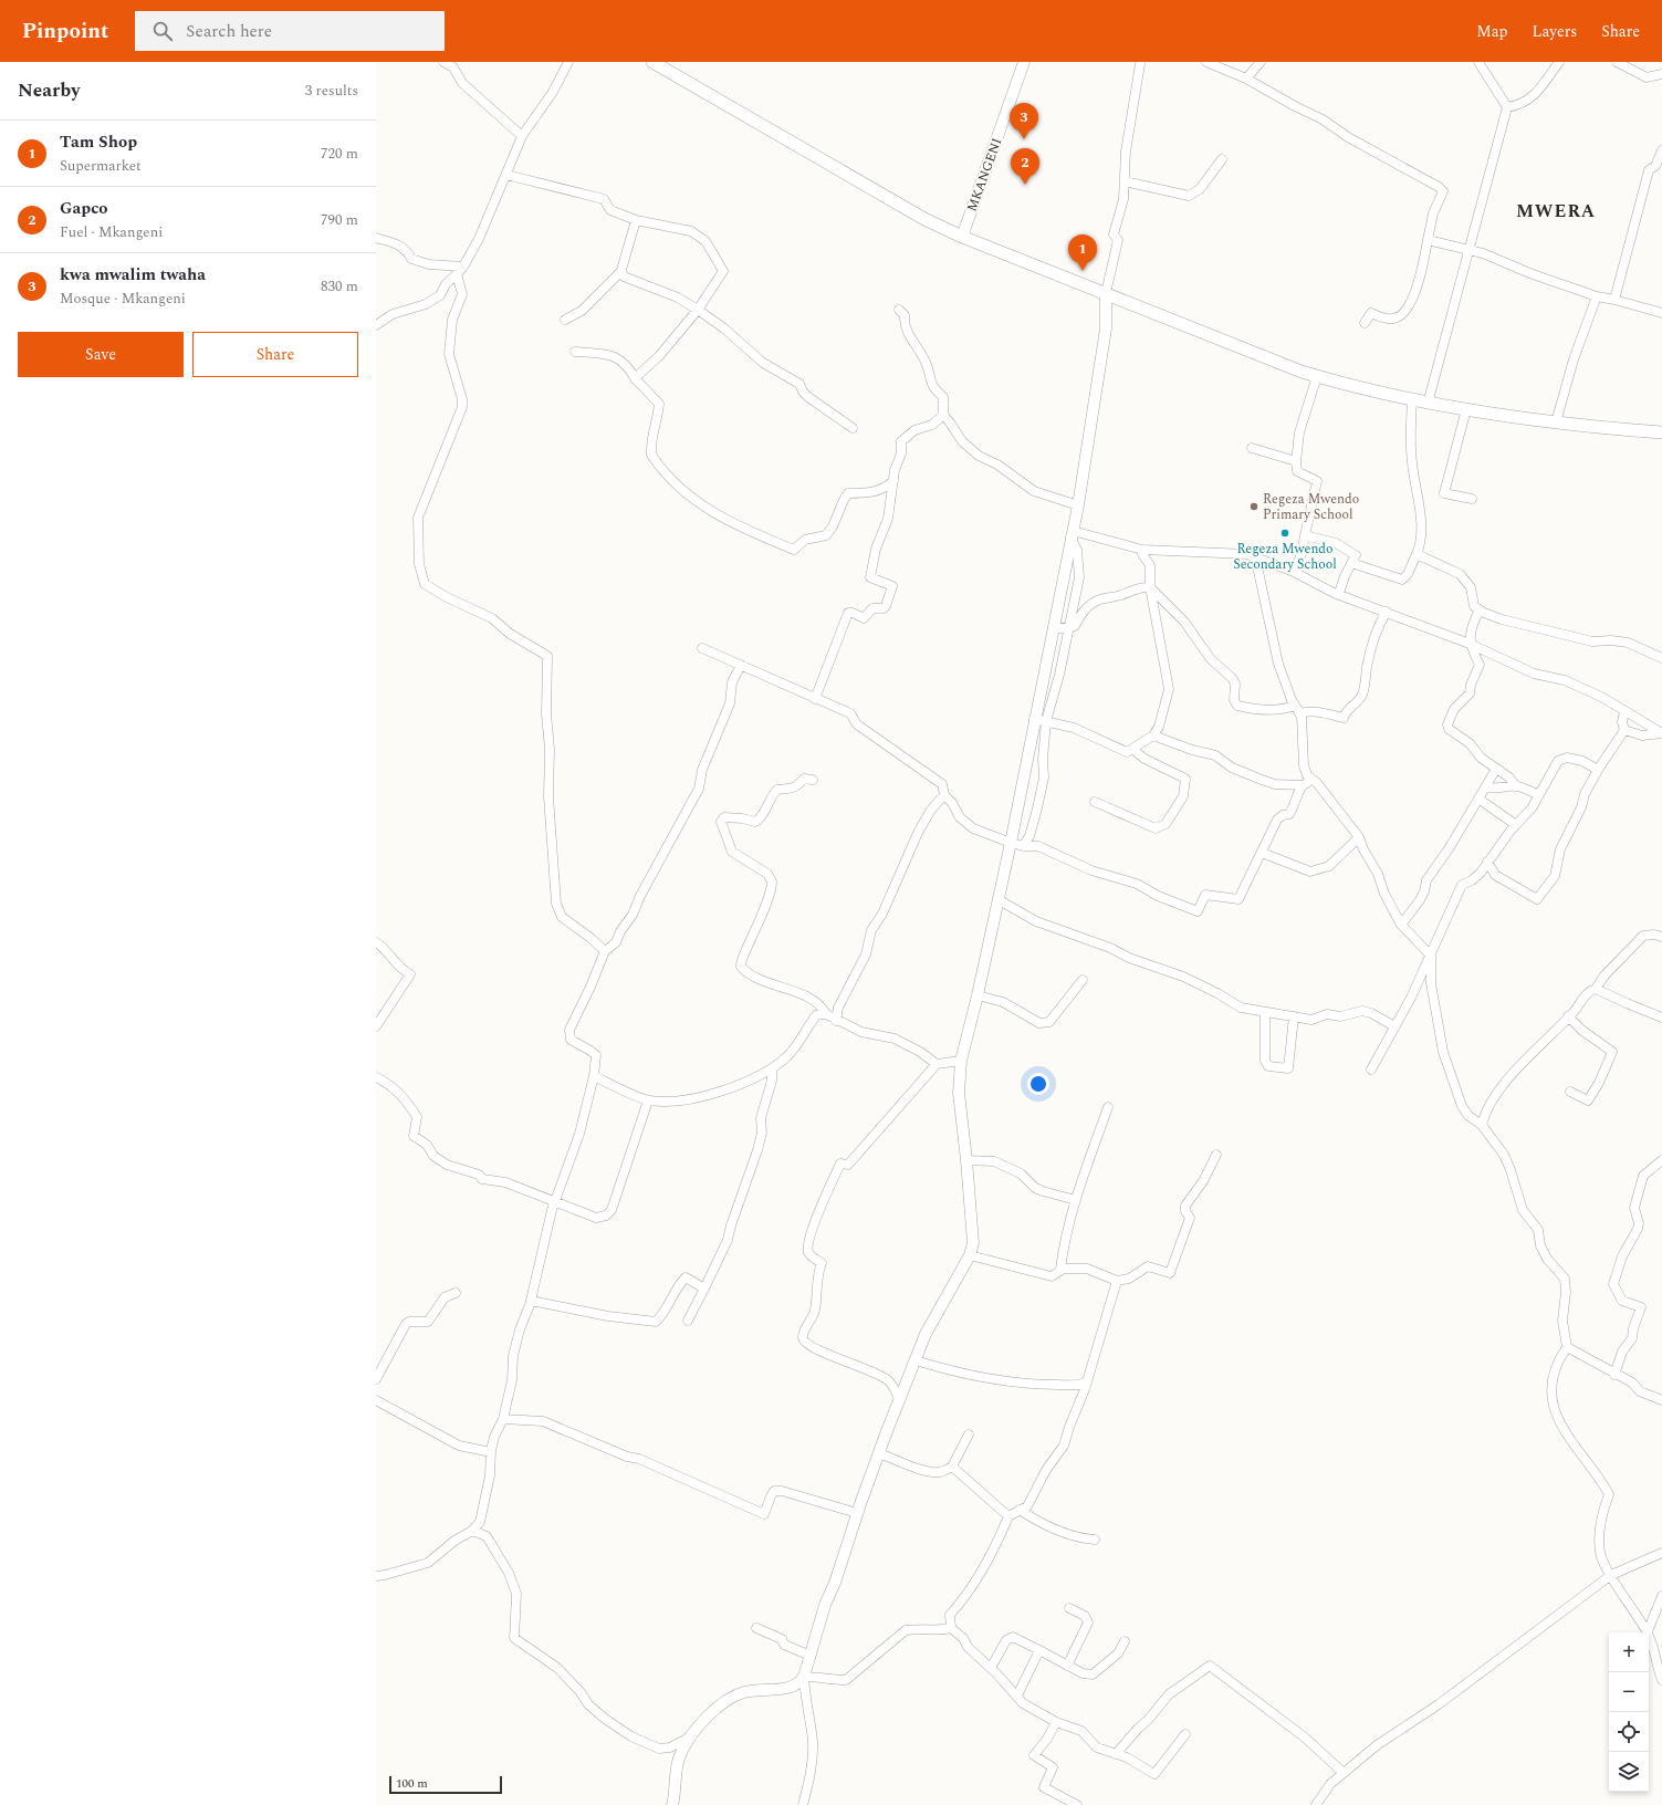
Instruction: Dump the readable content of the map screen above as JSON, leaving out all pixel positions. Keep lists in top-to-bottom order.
{
  "streets": {
    "street": ["MKANGENI"]
  },
  "districts": ["MWERA"],
  "places": ["Regeza Mwendo Primary School", "Regeza Mwendo Secondary School"],
  "scale_bar": "100 m",
  "page": {
    "header": "Pinpoint",
    "search": "Search here",
    "nav": ["Map", "Layers", "Share"],
    "heading": ["Nearby", "3 results"],
    "pins": ["3", "2", "1"],
    "list": [
      {
        "mark": "1",
        "name": "Tam Shop",
        "note": "Supermarket",
        "value": "720 m"
      },
      {
        "mark": "2",
        "name": "Gapco",
        "note": "Fuel · Mkangeni",
        "value": "790 m"
      },
      {
        "mark": "3",
        "name": "kwa mwalim twaha",
        "note": "Mosque · Mkangeni",
        "value": "830 m"
      }
    ],
    "buttons": ["Save", "Share"],
    "map_buttons": ["+", "−"],
    "scale": "100 m"
  }
}
